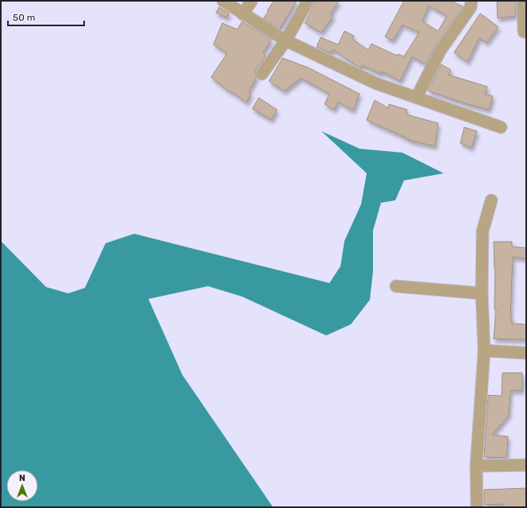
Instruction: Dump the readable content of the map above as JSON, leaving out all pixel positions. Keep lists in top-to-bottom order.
{
  "scale_bar": "50 m",
  "north": "top"
}
